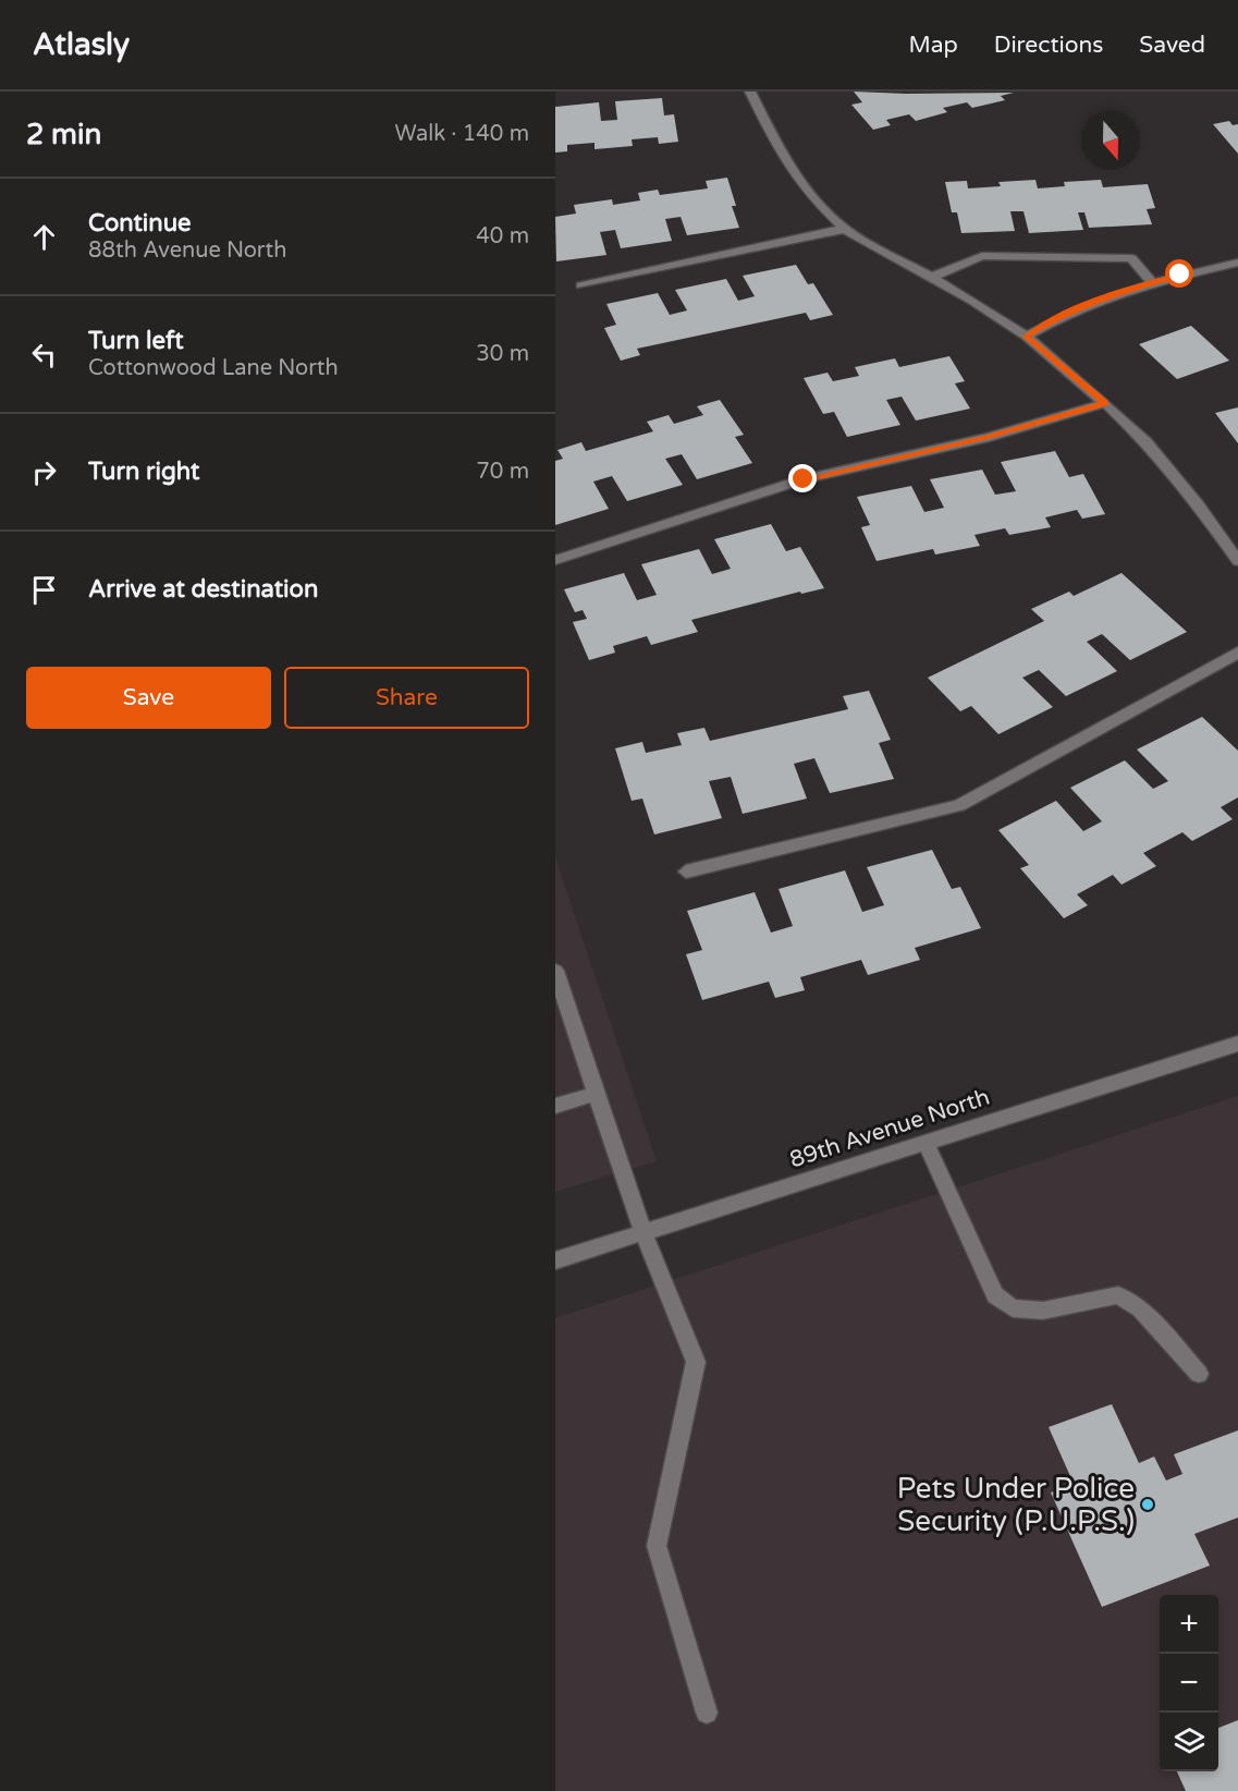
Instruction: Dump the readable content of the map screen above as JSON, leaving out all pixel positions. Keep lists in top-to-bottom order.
{
  "streets": {
    "street": ["89th Avenue North"]
  },
  "places": ["Pets Under Police Security (P.U.P.S.)"],
  "north": "bottom",
  "page": {
    "header": "Atlasly",
    "nav": ["Map", "Directions", "Saved"],
    "heading": ["2 min", "Walk · 140 m"],
    "list": [
      ["Continue", "88th Avenue North", "40 m"],
      ["Turn left", "Cottonwood Lane North", "30 m"],
      ["Turn right", "70 m"],
      "Arrive at destination"
    ],
    "buttons": ["Save", "Share"],
    "map_buttons": ["+", "−"]
  }
}
